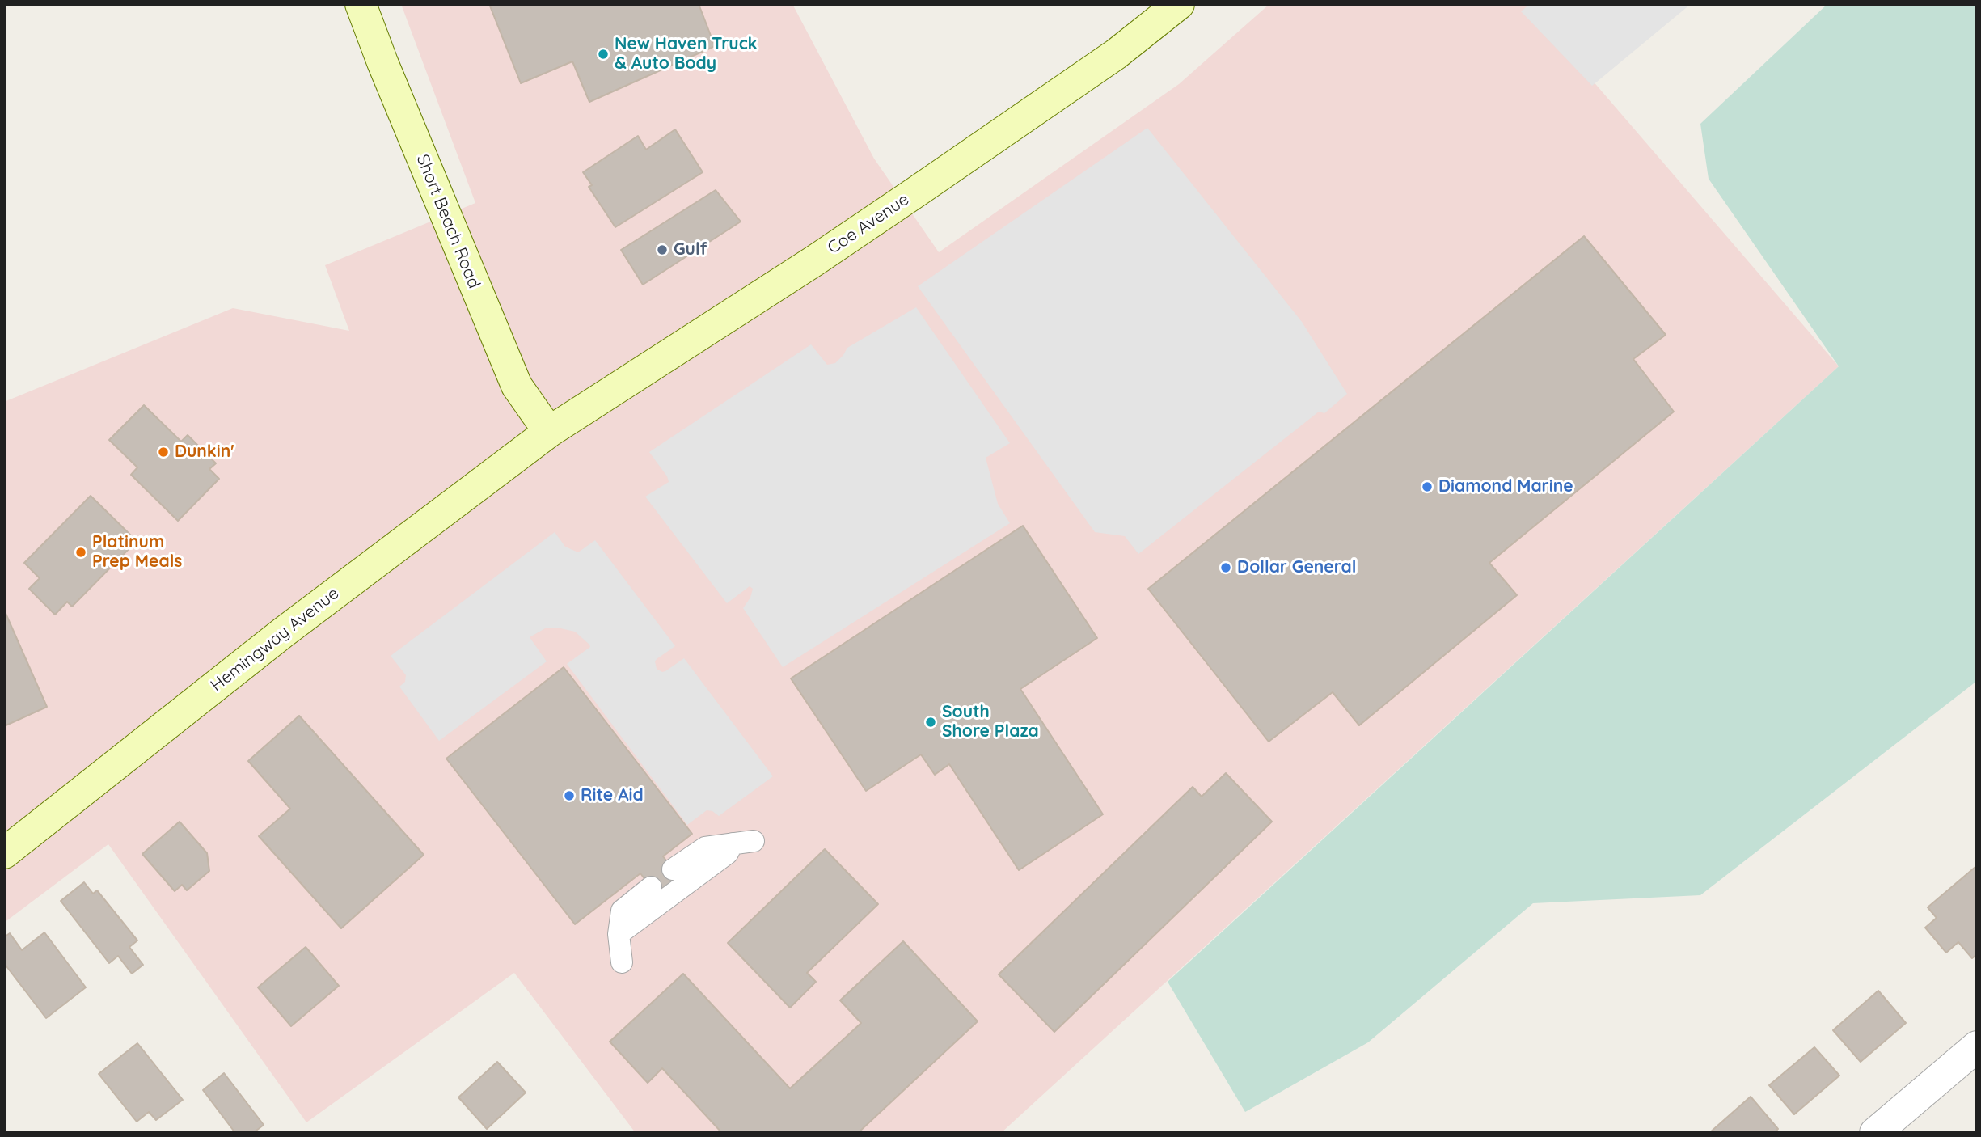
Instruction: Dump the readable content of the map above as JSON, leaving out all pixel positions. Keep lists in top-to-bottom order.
{
  "streets": {
    "main road": ["Short Beach Road", "Coe Avenue", "Hemingway Avenue"]
  },
  "crossings": [
    ["Short Beach Road", "Coe Avenue"],
    ["Short Beach Road", "Hemingway Avenue"],
    ["Coe Avenue", "Hemingway Avenue"]
  ],
  "places": [
    "New Haven Truck & Auto Body",
    "Gulf",
    "Dunkin'",
    "Diamond Marine",
    "Platinum Prep Meals",
    "Dollar General",
    "South Shore Plaza",
    "Rite Aid"
  ]
}
